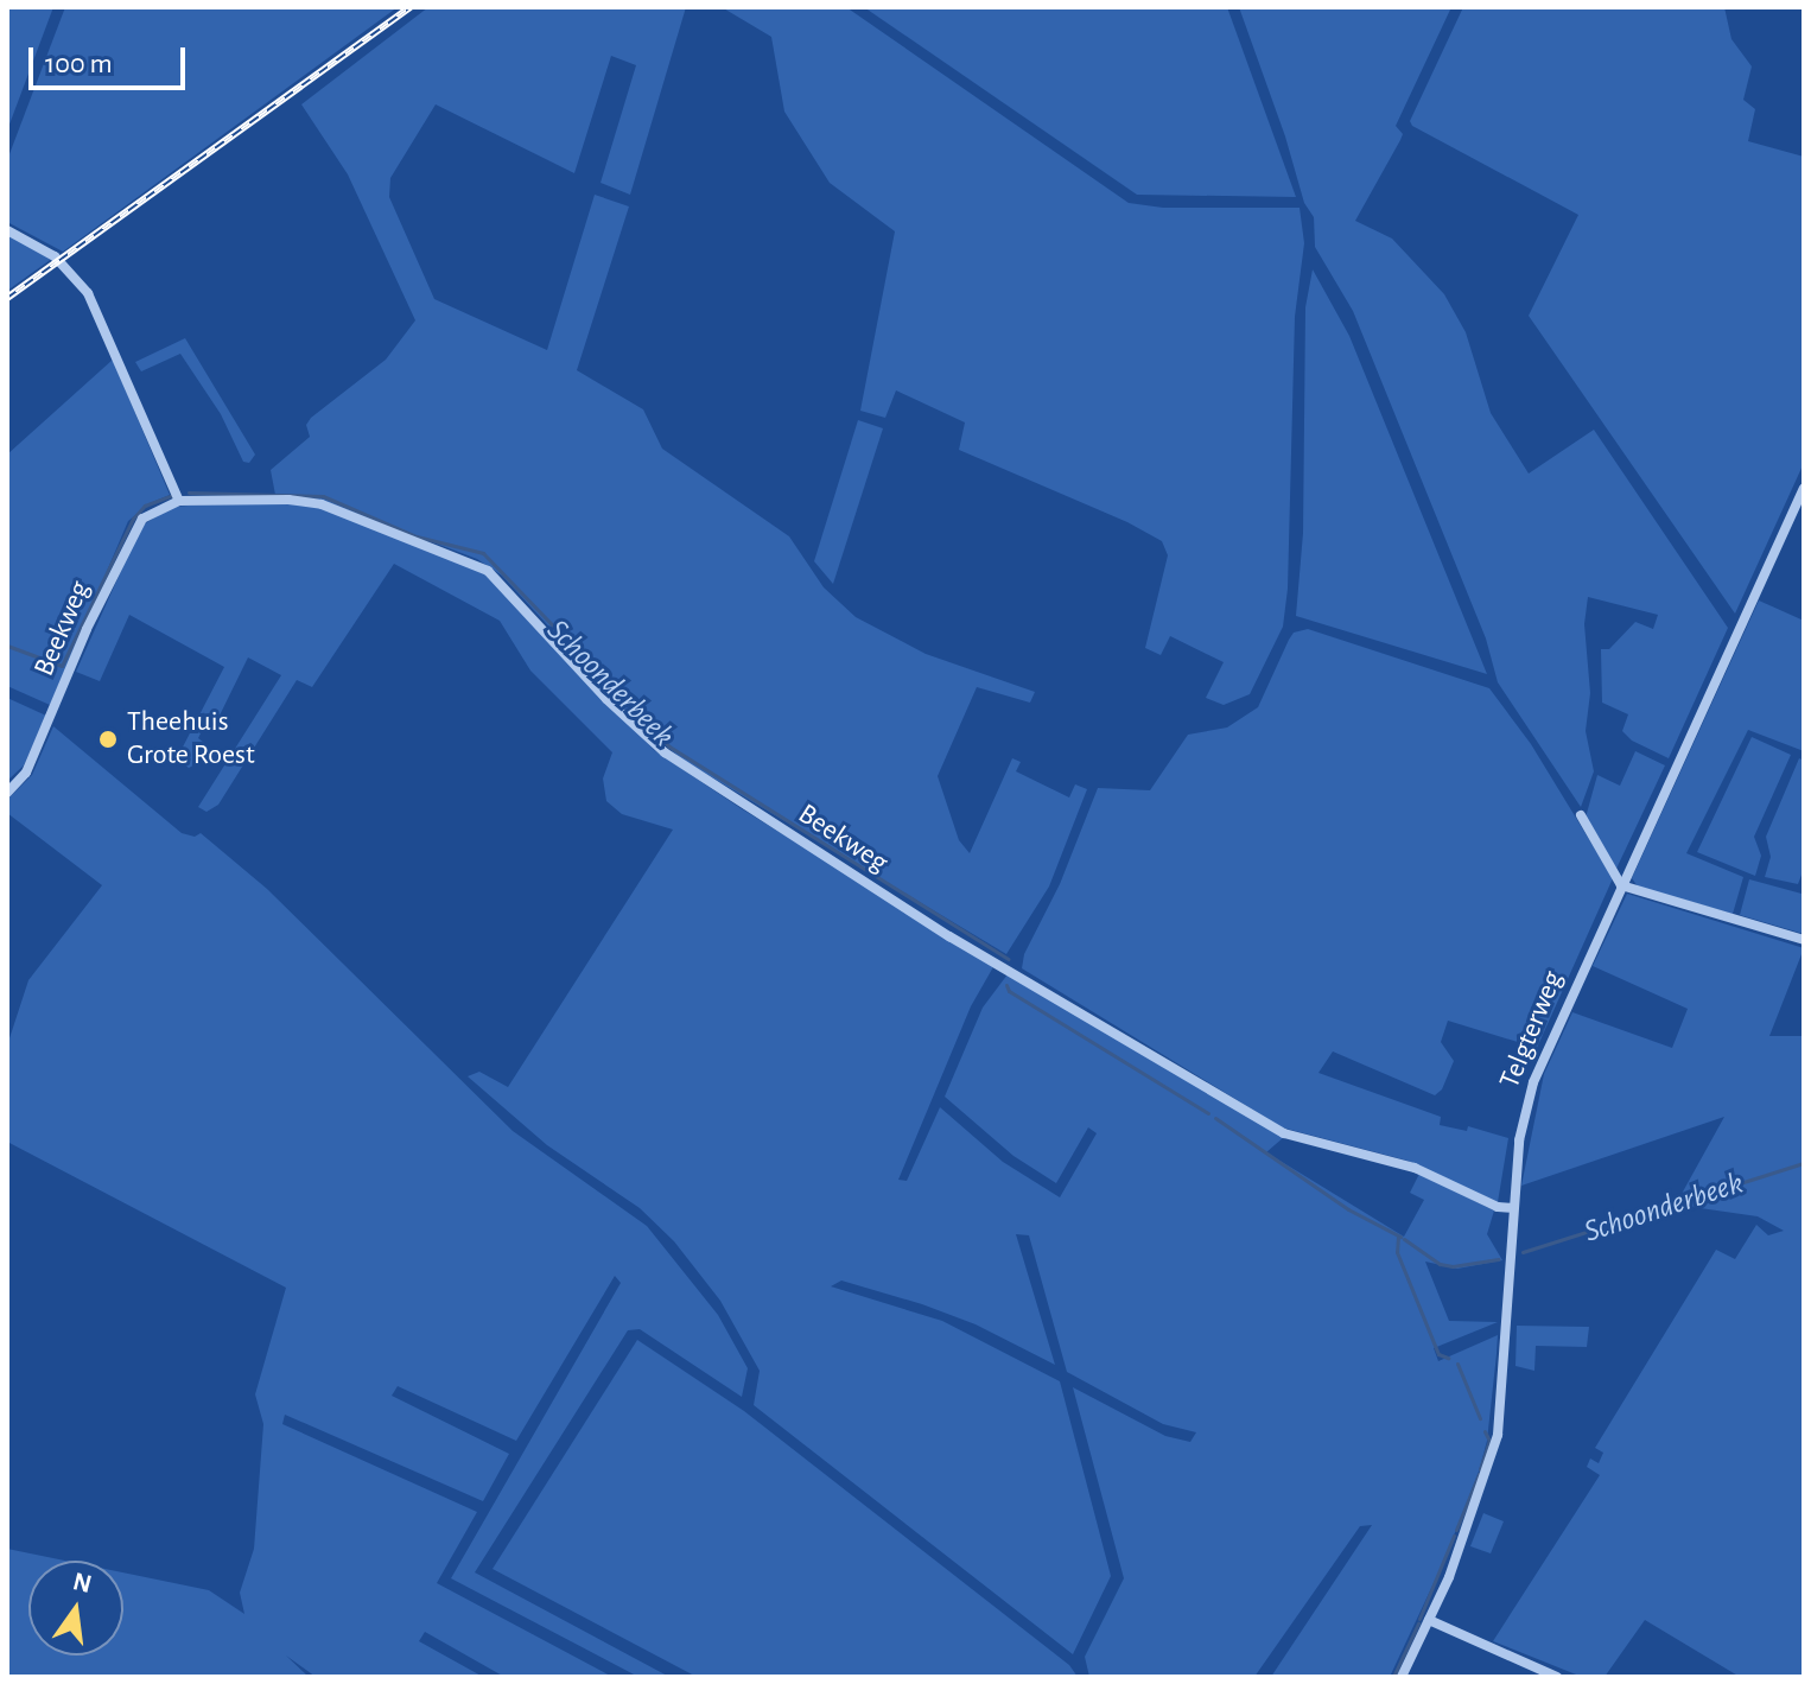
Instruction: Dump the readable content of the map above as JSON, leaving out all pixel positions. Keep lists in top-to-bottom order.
{
  "streets": {
    "street": ["Beekweg", "Telgterweg"]
  },
  "crossings": [
    ["Beekweg", "Telgterweg"]
  ],
  "water": ["Schoonderbeek"],
  "places": ["Theehuis Grote Roest"],
  "scale_bar": "100 m",
  "north": "top"
}
